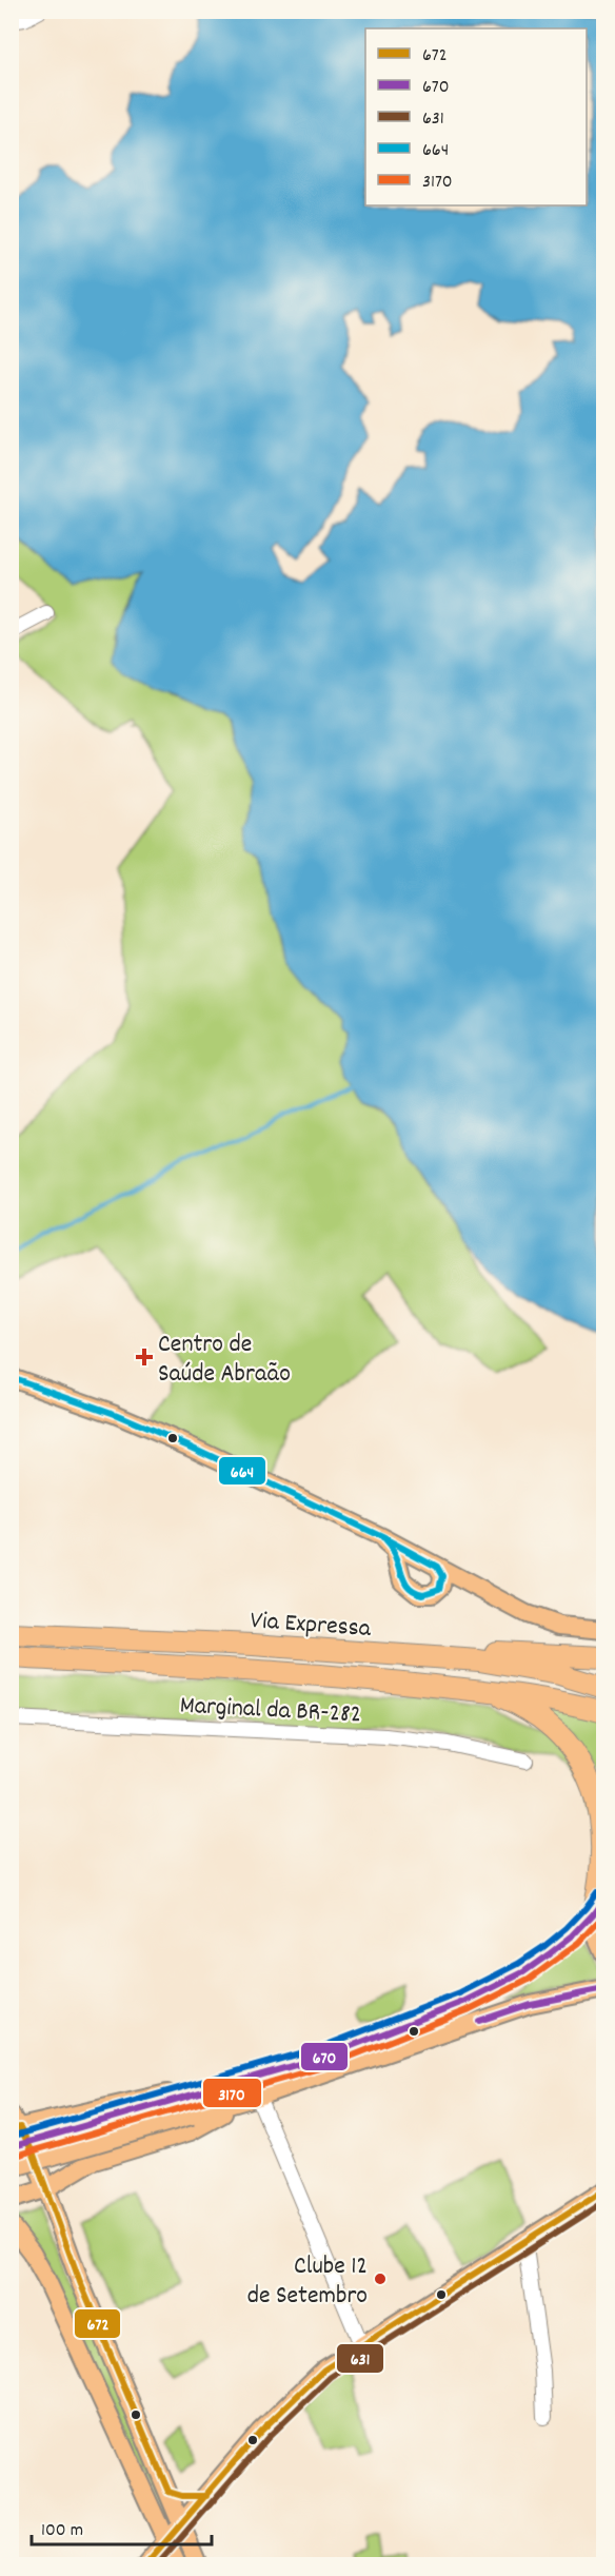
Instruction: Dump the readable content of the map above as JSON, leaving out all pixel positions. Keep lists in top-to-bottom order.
{
  "streets": {
    "highway": ["Via Expressa"],
    "street": ["Marginal da BR-282"]
  },
  "places": {
    "health": ["Centro de Saúde Abraão"],
    "other": ["Clube 12 de Setembro"]
  },
  "lines": [
    "transit line 664",
    "transit line 670",
    "transit line 3170",
    "transit line 672",
    "transit line 631"
  ],
  "legend": [
    "672",
    "670",
    "631",
    "664",
    "3170"
  ],
  "scale_bar": "100 m"
}
